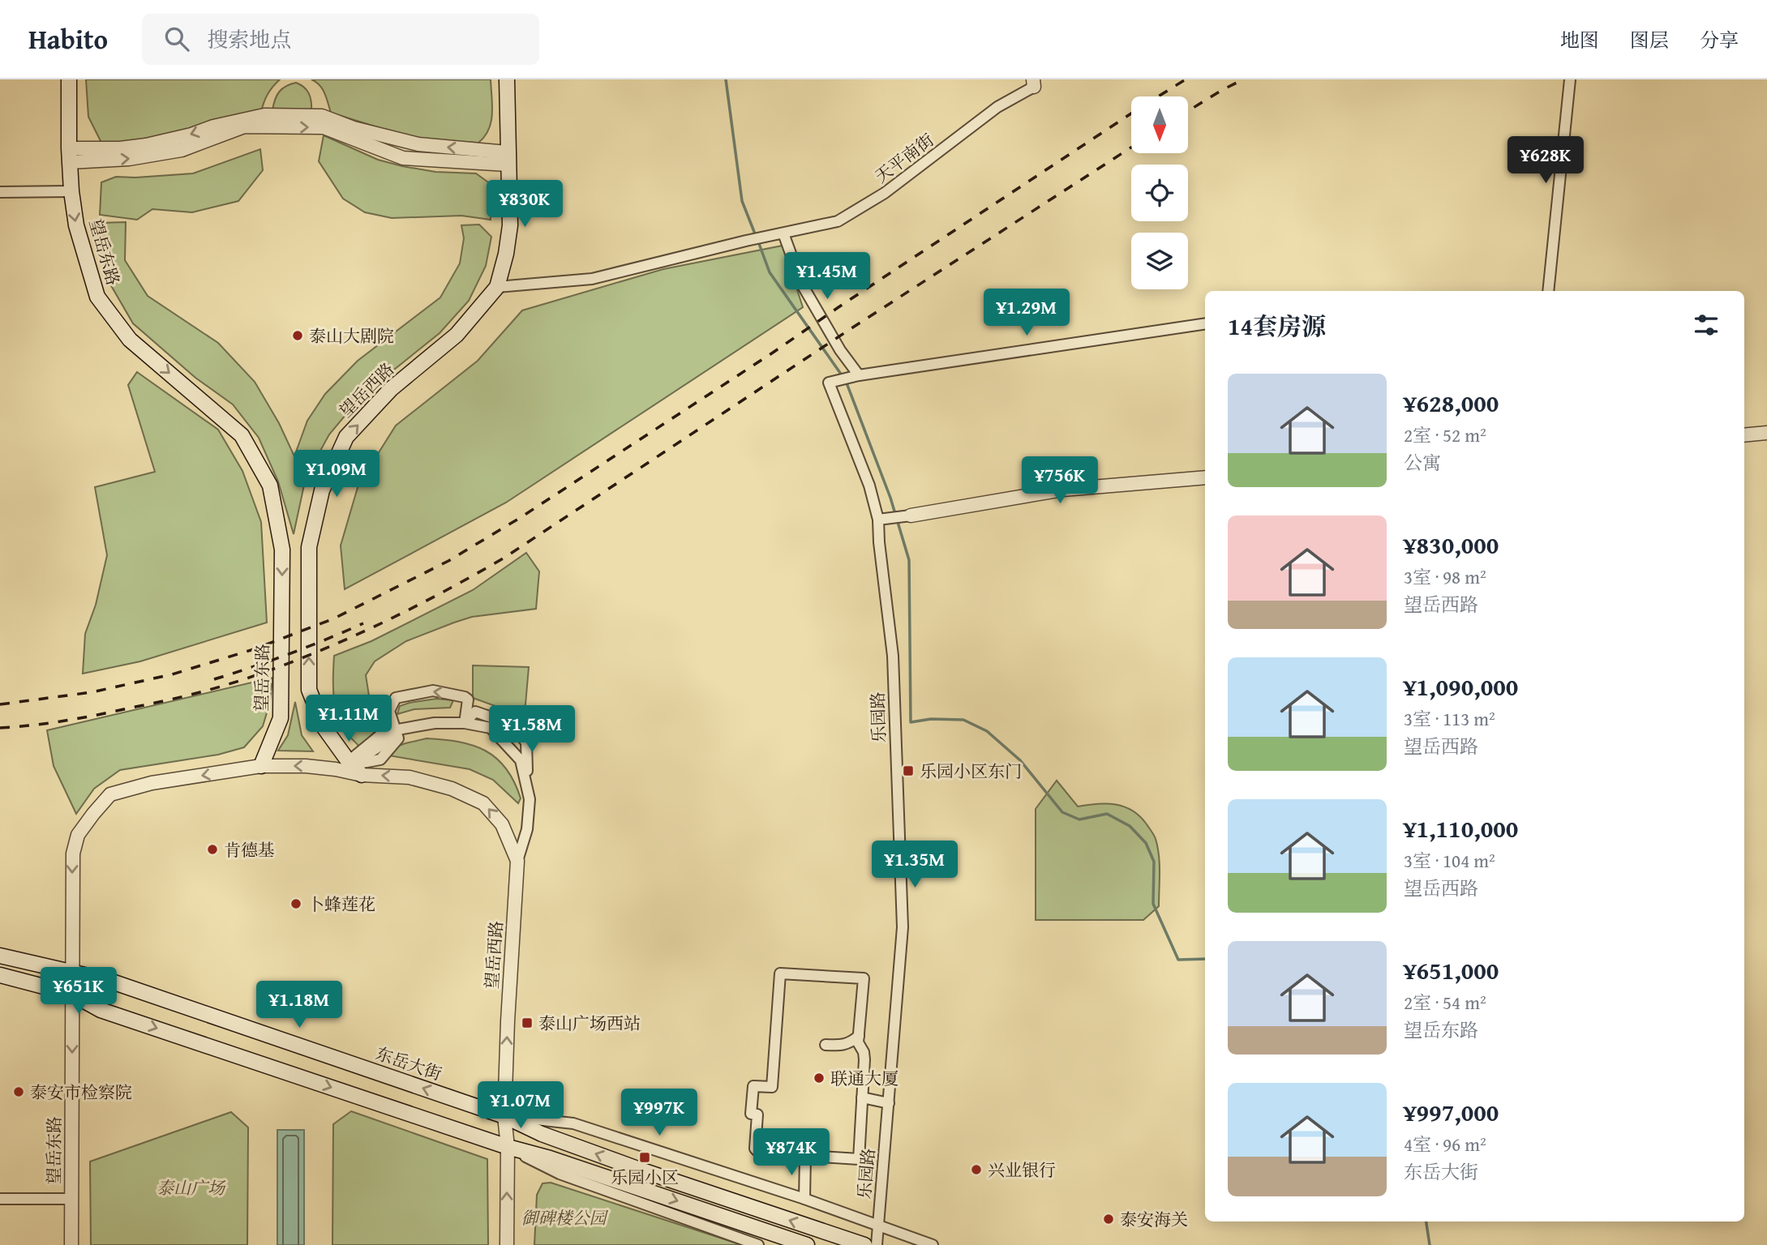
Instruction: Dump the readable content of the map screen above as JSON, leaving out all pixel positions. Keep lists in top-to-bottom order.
{
  "streets": {
    "main road": ["望岳东路", "望岳西路", "东岳大街"],
    "street": ["天平南街", "乐园路"]
  },
  "crossings": [
    ["天平南街", "望岳西路"],
    ["望岳东路", "望岳西路"],
    ["望岳东路", "东岳大街"],
    ["望岳西路", "东岳大街"]
  ],
  "one_way": ["望岳东路"],
  "parks": ["泰山广场", "御碑楼公园"],
  "places": {
    "other": [
      "泰山大剧院",
      "肯德基",
      "卜蜂莲花",
      "联通大厦",
      "泰安市检察院",
      "兴业银行",
      "泰安海关"
    ],
    "transit": ["乐园小区东门", "泰山广场西站", "乐园小区"]
  },
  "north": "bottom",
  "page": {
    "header": "Habito",
    "search": "搜索地点",
    "nav": ["地图", "图层", "分享"],
    "price": [
      "¥628K",
      "¥830K",
      "¥1.45M",
      "¥1.29M",
      "¥1.09M",
      "¥756K",
      "¥1.11M",
      "¥1.58M",
      "¥1.35M",
      "¥651K",
      "¥1.18M",
      "¥1.07M",
      "¥997K",
      "¥874K"
    ],
    "heading": "14套房源",
    "list": [
      {
        "name": "¥628,000",
        "note": "2室 · 52 m² · 公寓"
      },
      {
        "name": "¥830,000",
        "note": "3室 · 98 m² · 望岳西路"
      },
      {
        "name": "¥1,090,000",
        "note": "3室 · 113 m² · 望岳西路"
      },
      {
        "name": "¥1,110,000",
        "note": "3室 · 104 m² · 望岳西路"
      },
      {
        "name": "¥651,000",
        "note": "2室 · 54 m² · 望岳东路"
      },
      {
        "name": "¥997,000",
        "note": "4室 · 96 m² · 东岳大街"
      }
    ]
  }
}
